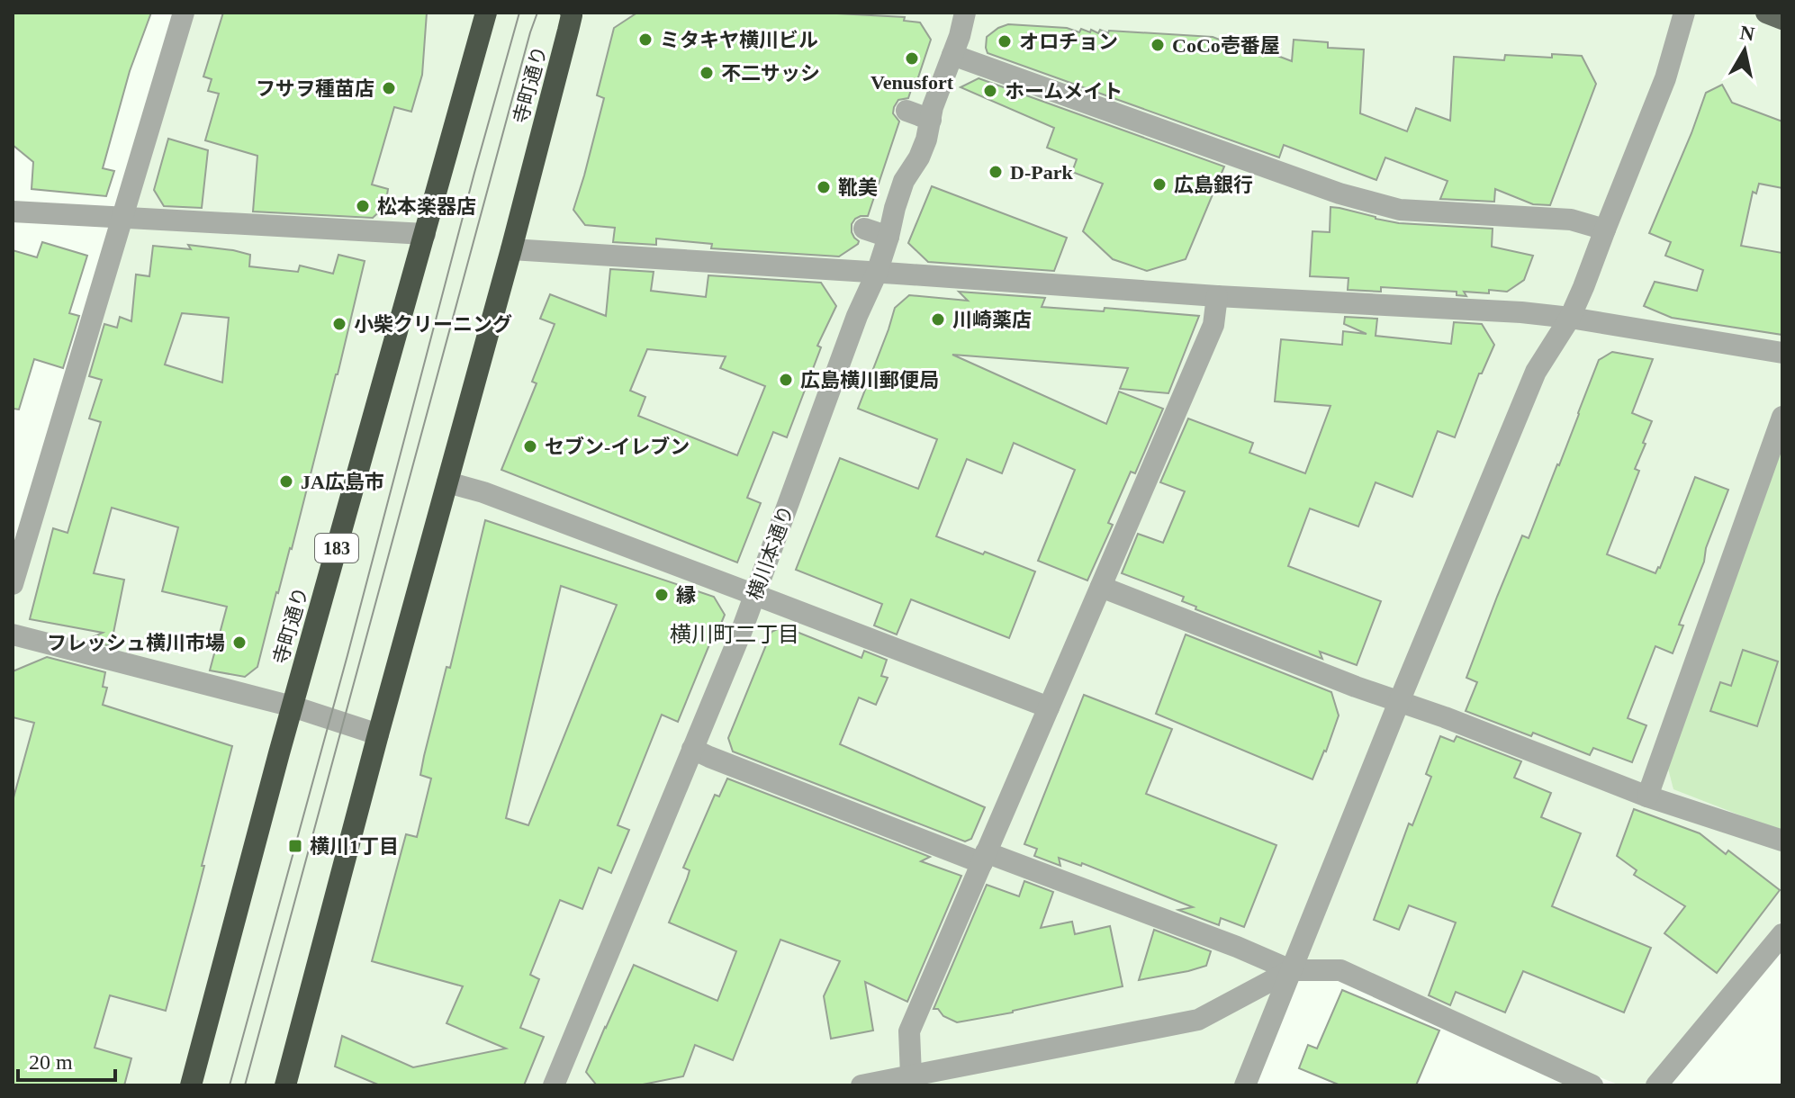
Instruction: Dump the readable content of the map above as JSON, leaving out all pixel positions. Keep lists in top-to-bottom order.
{
  "streets": {
    "highway": ["寺町通り", "183"],
    "street": ["横川本通り"]
  },
  "districts": ["横川町二丁目"],
  "places": {
    "other": [
      "ミタキヤ横川ビル",
      "オロチョン",
      "CoCo壱番屋",
      "Venusfort",
      "不二サッシ",
      "フサヲ種苗店",
      "ホームメイト",
      "D-Park",
      "広島銀行",
      "靴美",
      "松本楽器店",
      "川崎薬店",
      "小柴クリーニング",
      "広島横川郵便局",
      "セブン-イレブン",
      "JA広島市",
      "縁",
      "フレッシュ横川市場"
    ],
    "transit": ["横川1丁目"]
  },
  "scale_bar": "20 m",
  "north": "top"
}
